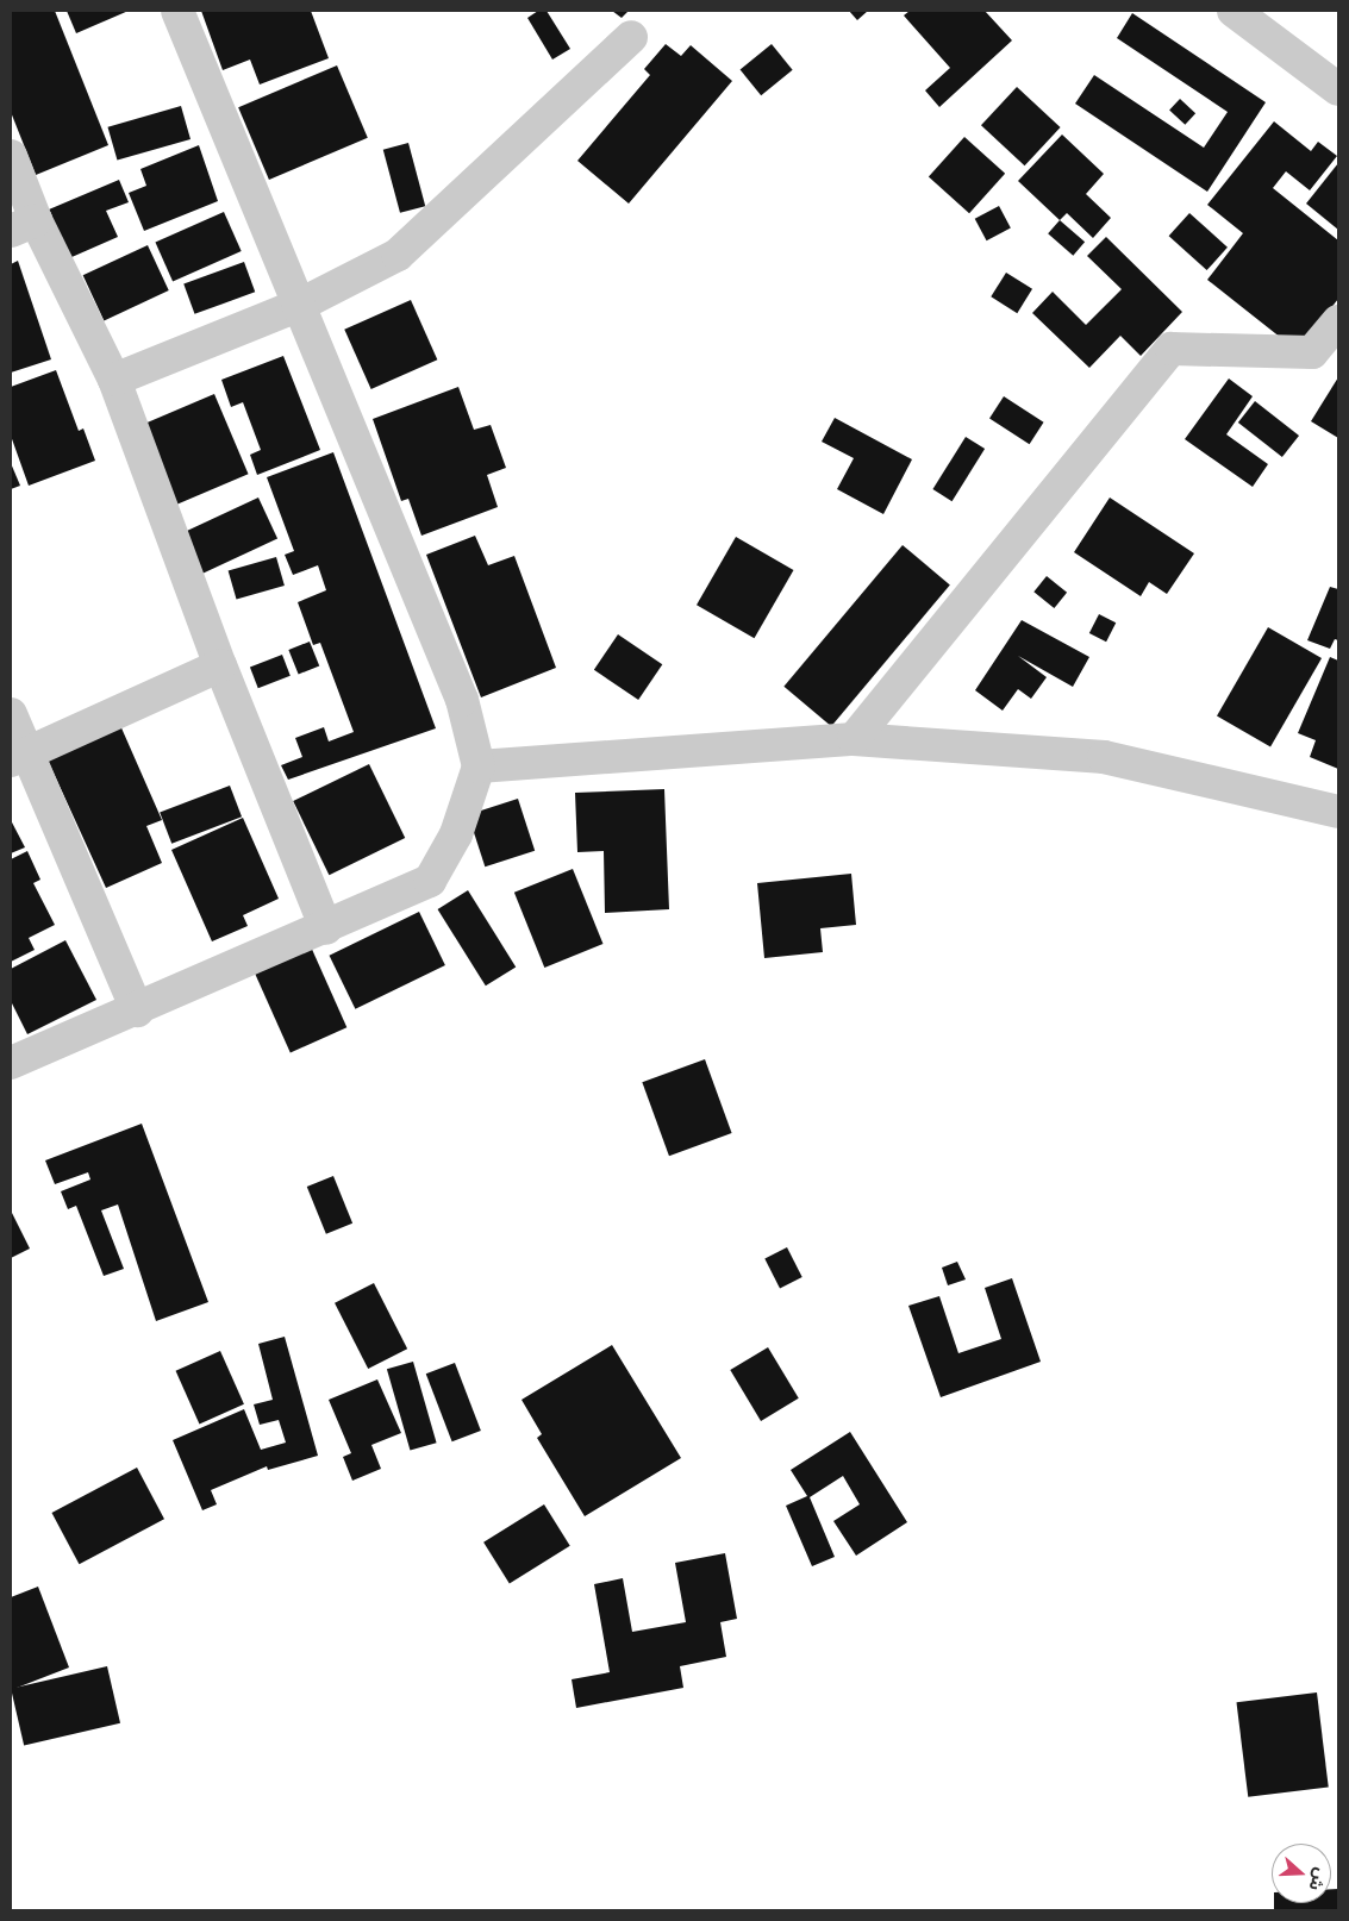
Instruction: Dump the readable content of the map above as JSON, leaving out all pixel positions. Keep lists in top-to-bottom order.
{
  "north": "right"
}
